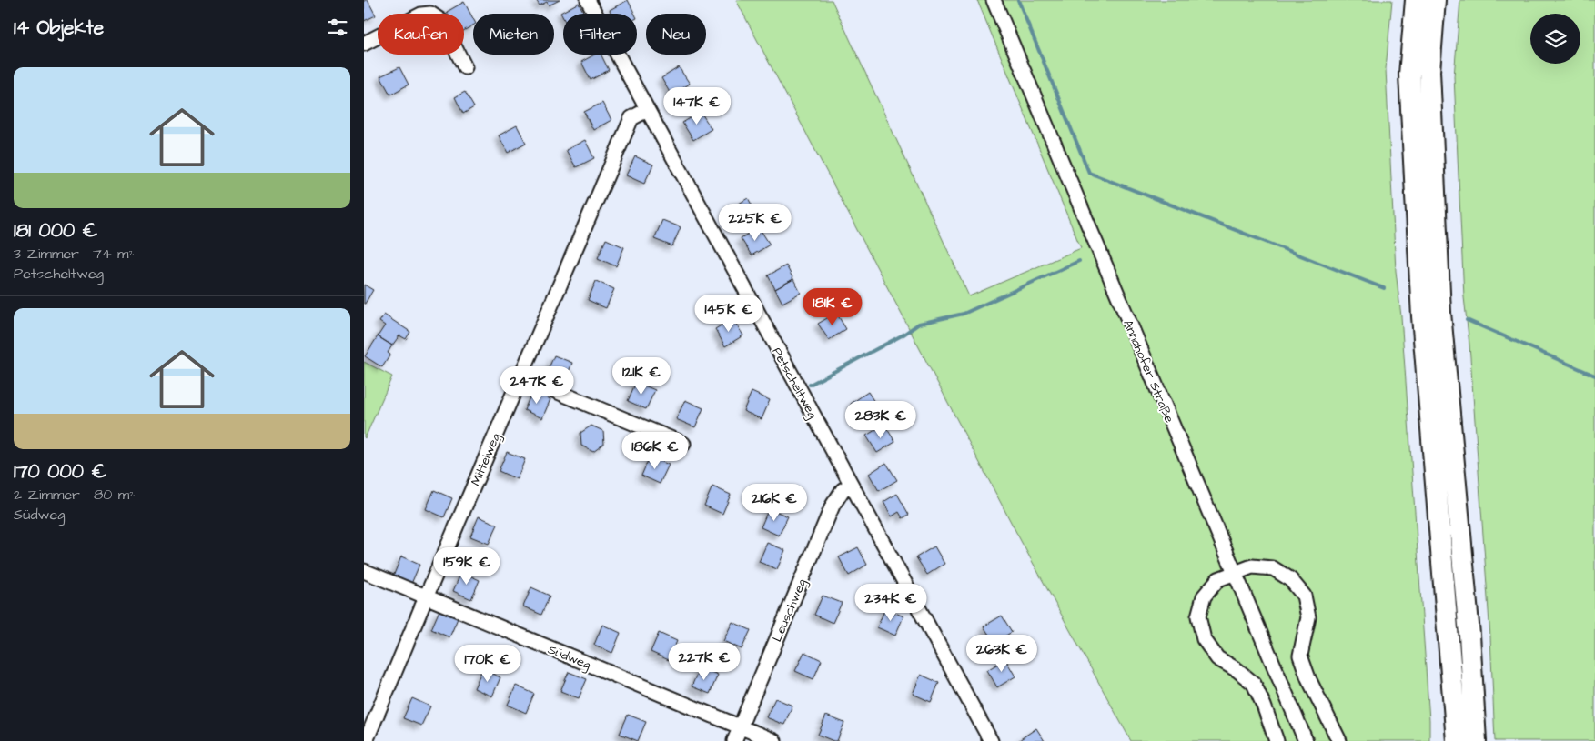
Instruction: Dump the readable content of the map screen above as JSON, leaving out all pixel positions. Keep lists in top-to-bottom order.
{
  "streets": {
    "street": [
      "Annahofer Straße",
      "Petscheltweg",
      "Mittelweg",
      "Leuschweg",
      "Südweg"
    ]
  },
  "crossings": [
    ["Petscheltweg", "Mittelweg"],
    ["Petscheltweg", "Leuschweg"],
    ["Mittelweg", "Südweg"],
    ["Leuschweg", "Südweg"]
  ],
  "page": {
    "heading": "14 Objekte",
    "chip": [
      "Kaufen",
      "Mieten",
      "Filter",
      "Neu"
    ],
    "list": [
      {
        "name": "181 000 €",
        "note": "3 Zimmer · 74 m² · Petscheltweg"
      },
      {
        "name": "170 000 €",
        "note": "2 Zimmer · 80 m² · Südweg"
      }
    ],
    "price": [
      "147K €",
      "225K €",
      "181K €",
      "145K €",
      "121K €",
      "247K €",
      "283K €",
      "186K €",
      "216K €",
      "159K €",
      "234K €",
      "263K €",
      "227K €",
      "170K €"
    ]
  }
}
